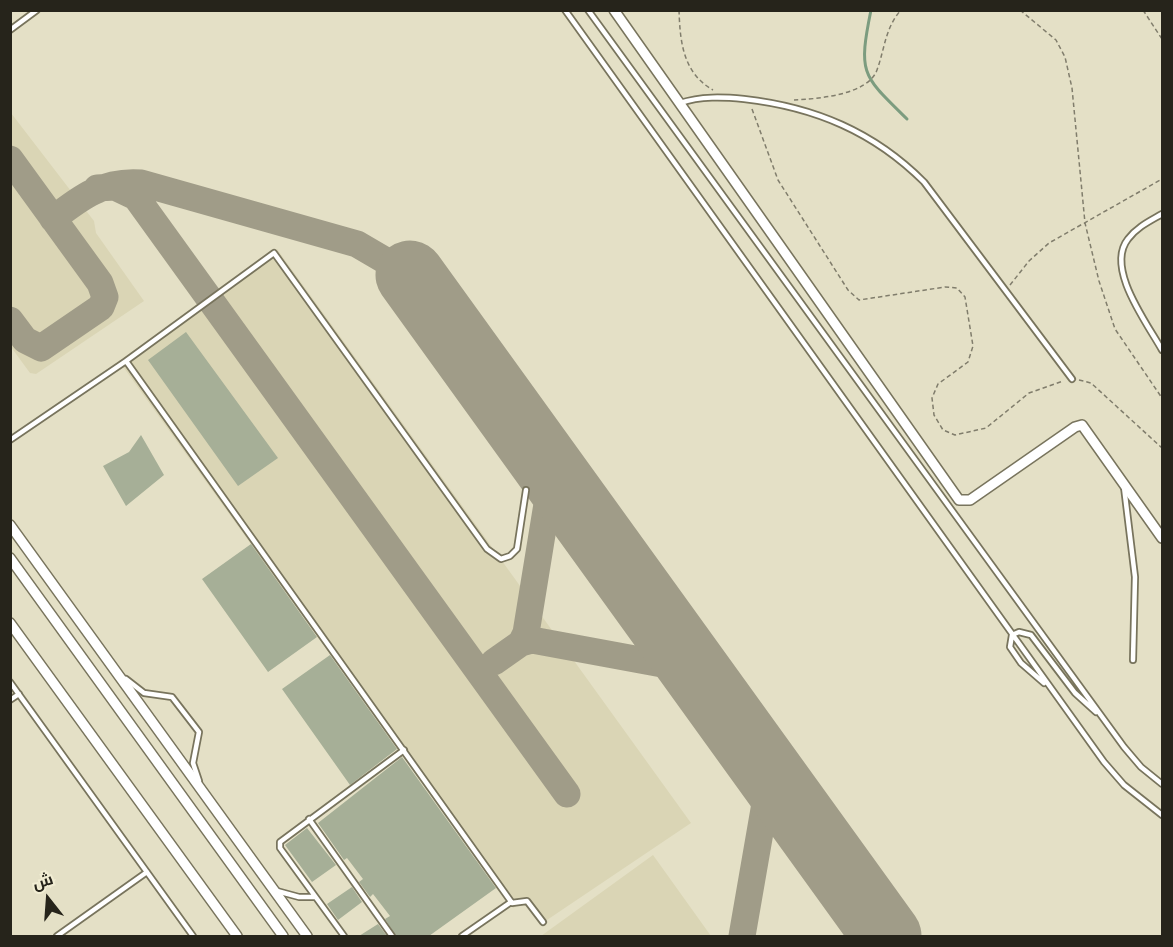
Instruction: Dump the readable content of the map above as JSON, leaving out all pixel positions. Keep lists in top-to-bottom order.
{
  "north": "top"
}
